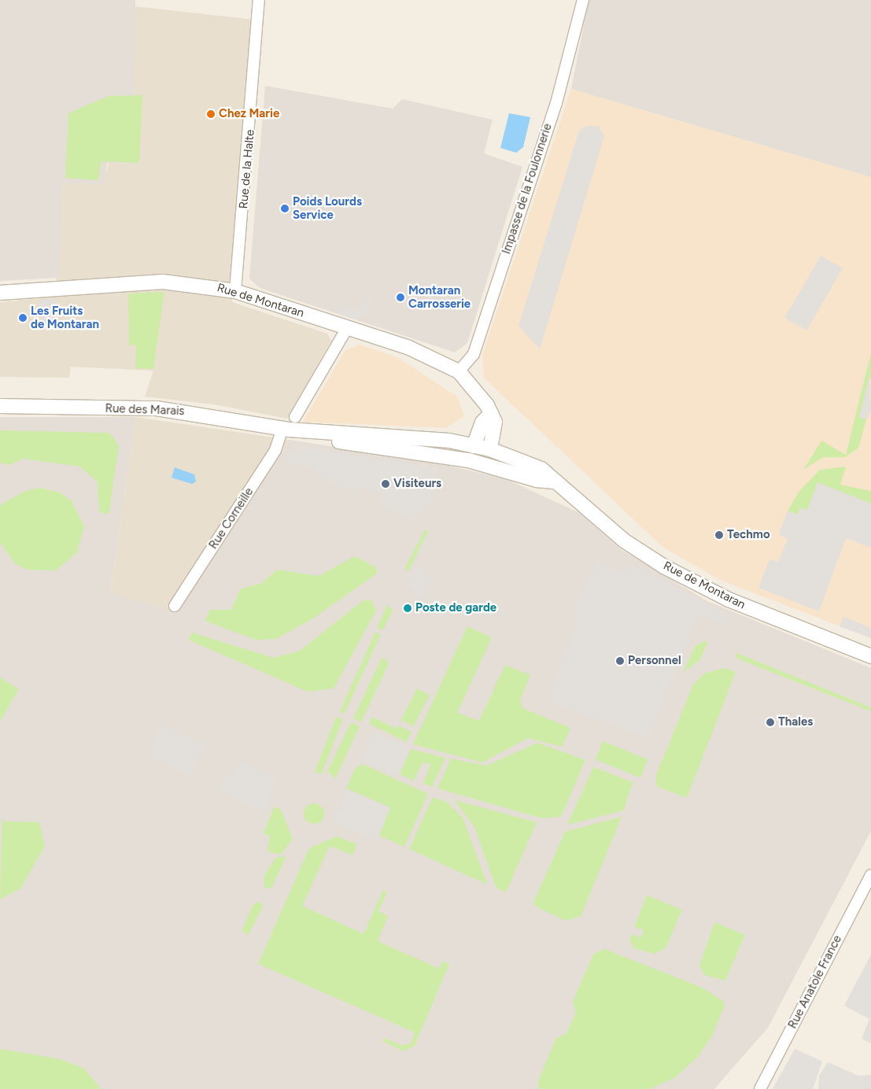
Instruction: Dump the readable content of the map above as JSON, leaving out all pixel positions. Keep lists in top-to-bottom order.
{
  "streets": {
    "street": [
      "Rue de la Halte",
      "Impasse de la Foulonnerie",
      "Rue de Montaran",
      "Rue des Marais",
      "Rue Corneille",
      "Rue Anatole France"
    ]
  },
  "crossings": [
    ["Rue de la Halte", "Rue de Montaran"],
    ["Impasse de la Foulonnerie", "Rue de Montaran"],
    ["Rue de Montaran", "Rue des Marais"],
    ["Rue des Marais", "Rue Corneille"]
  ],
  "places": [
    "Chez Marie",
    "Poids Lourds Service",
    "Montaran Carrosserie",
    "Les Fruits de Montaran",
    "Visiteurs",
    "Techmo",
    "Poste de garde",
    "Personnel",
    "Thales"
  ]
}
